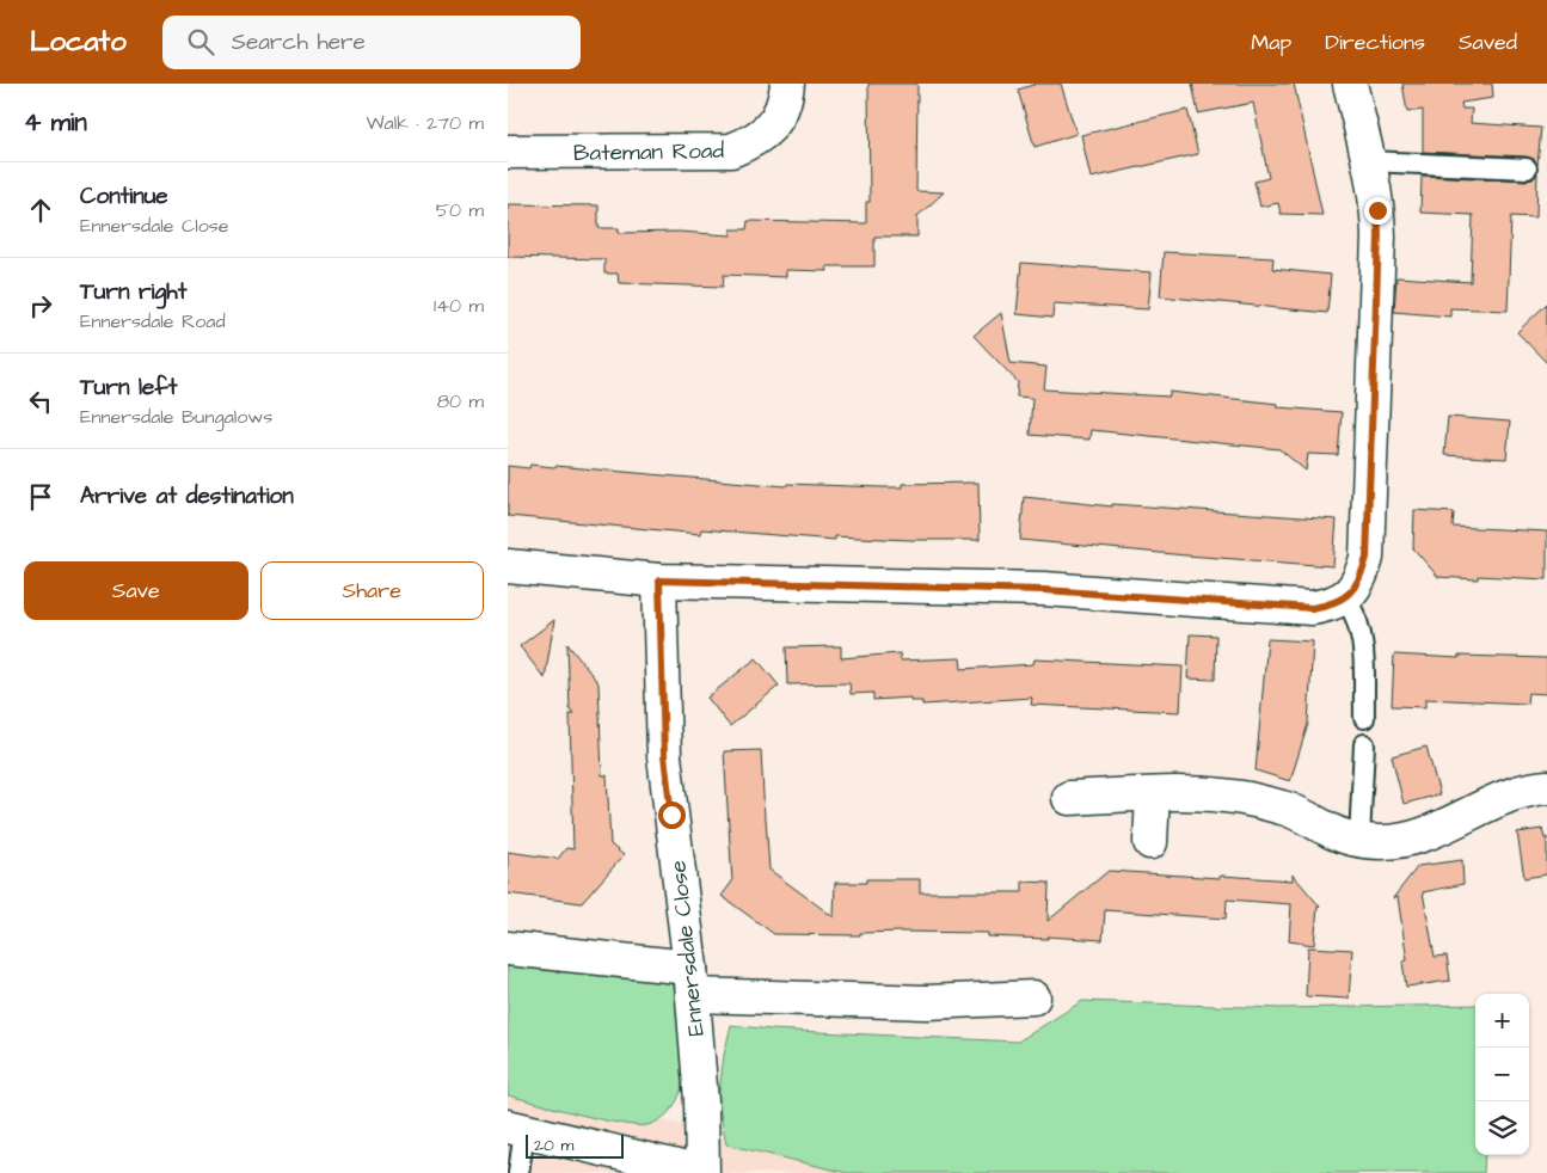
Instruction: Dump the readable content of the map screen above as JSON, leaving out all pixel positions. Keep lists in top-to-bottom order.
{
  "streets": {
    "street": ["Bateman Road", "Ennersdale Close"]
  },
  "scale_bar": "20 m",
  "page": {
    "header": "Locato",
    "search": "Search here",
    "nav": ["Map", "Directions", "Saved"],
    "heading": ["4 min", "Walk · 270 m"],
    "list": [
      ["Continue", "Ennersdale Close", "50 m"],
      ["Turn right", "Ennersdale Road", "140 m"],
      ["Turn left", "Ennersdale Bungalows", "80 m"],
      "Arrive at destination"
    ],
    "buttons": ["Save", "Share"],
    "map_buttons": ["+", "−"],
    "scale": "20 m"
  }
}
